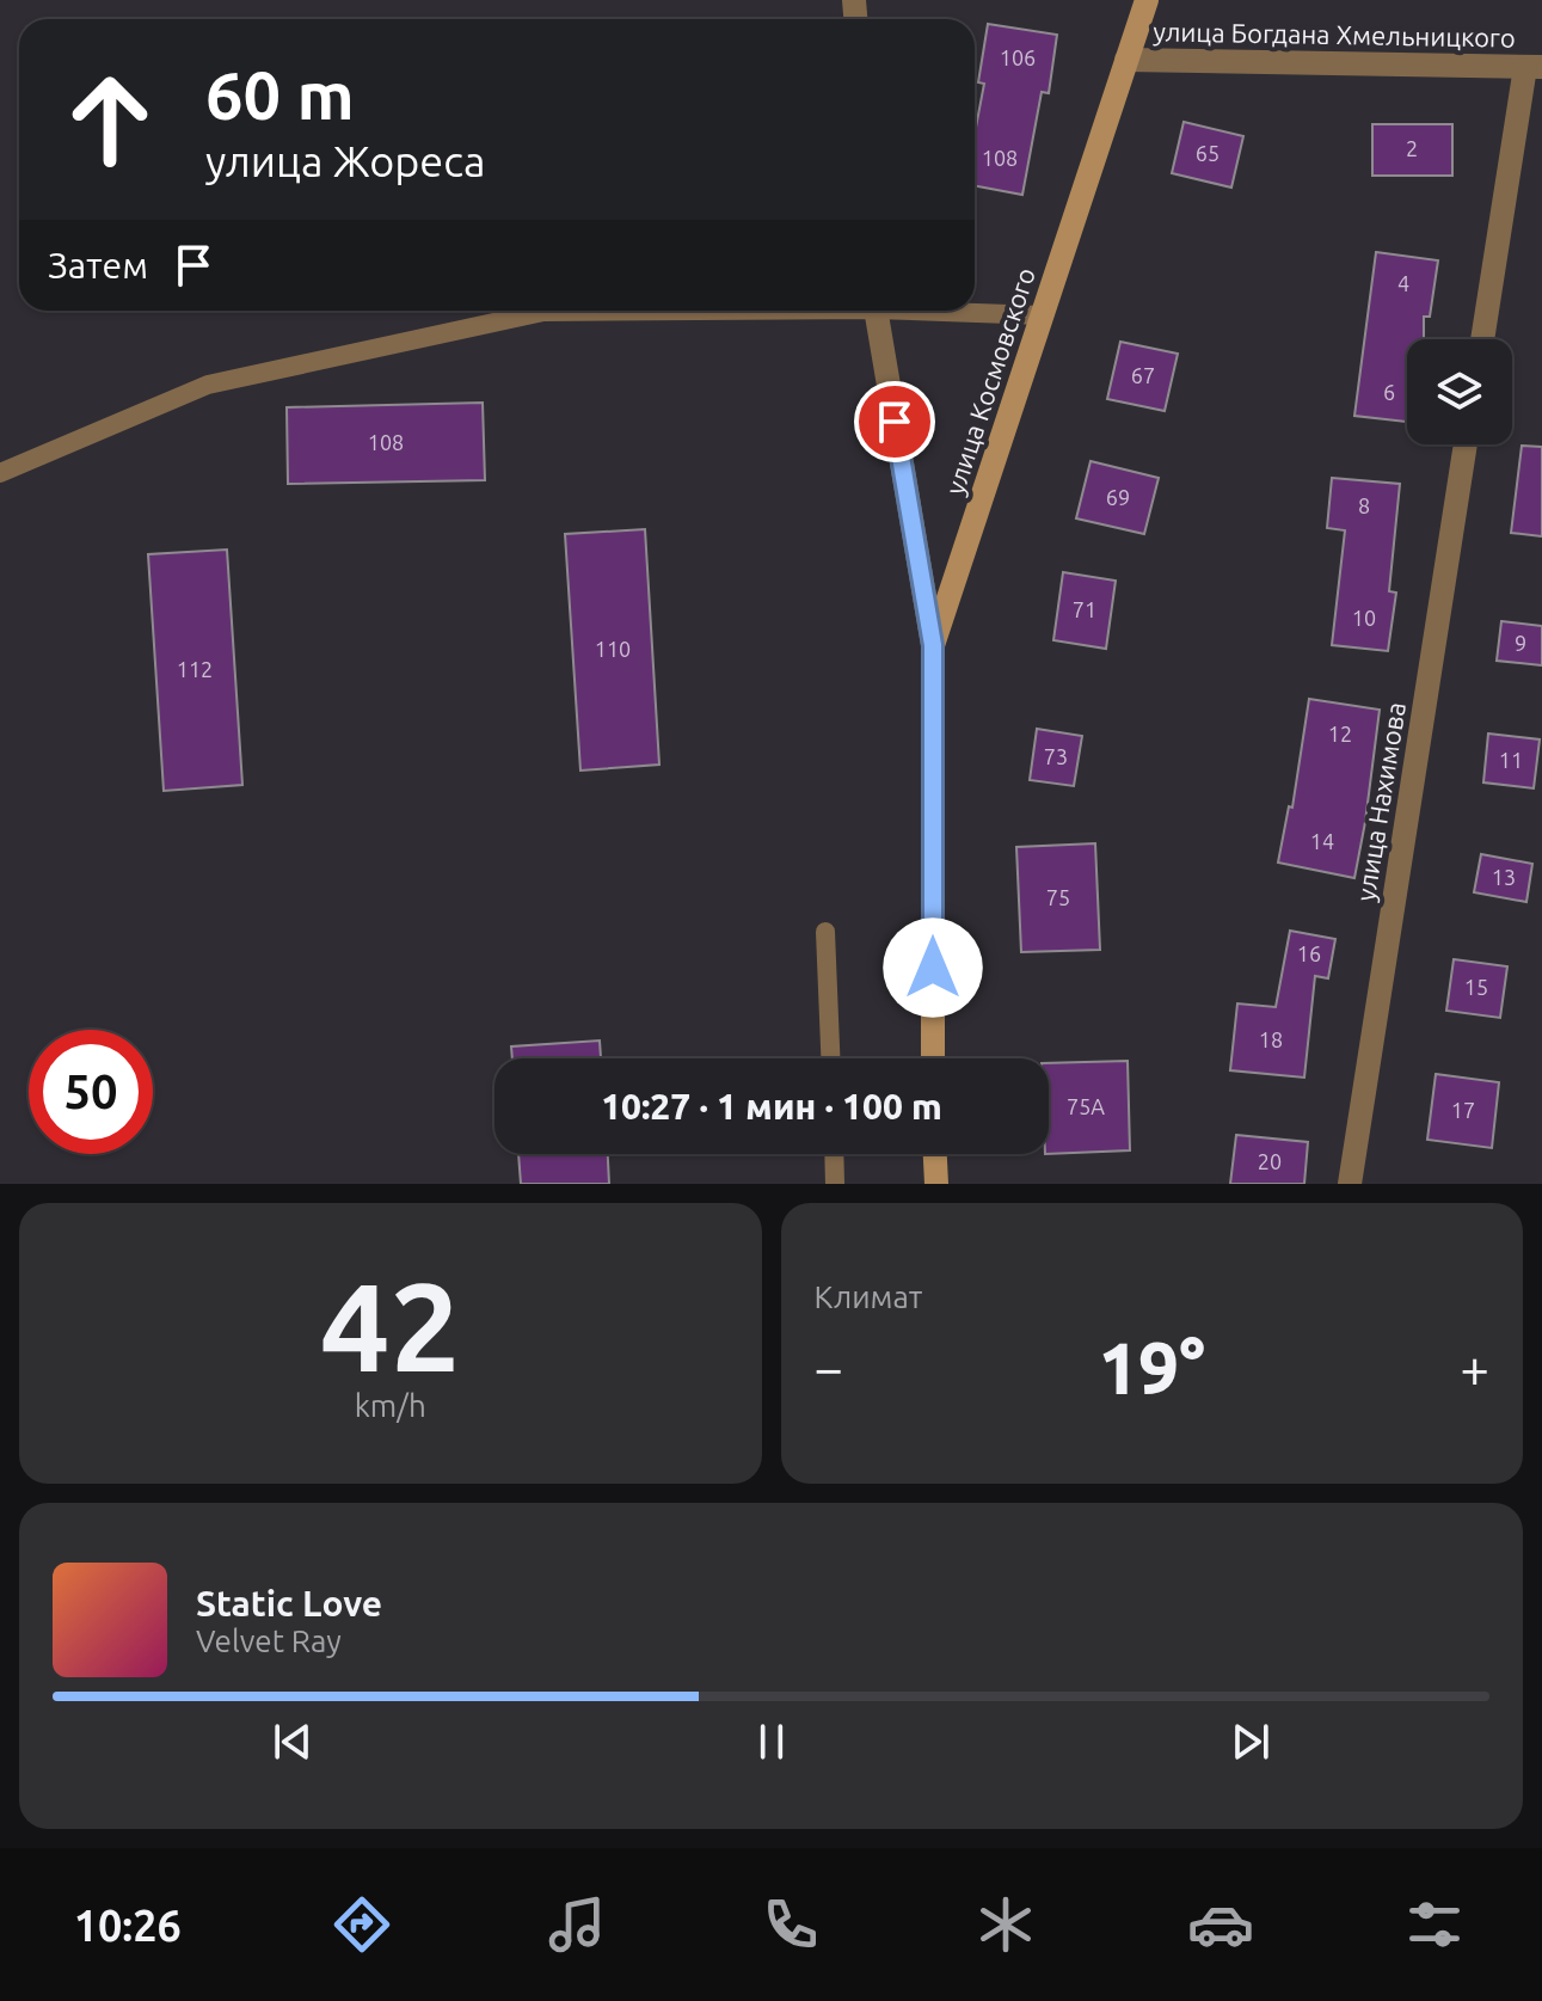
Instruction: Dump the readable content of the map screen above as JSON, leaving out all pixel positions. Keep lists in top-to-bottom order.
{
  "streets": {
    "main road": ["улица Космовского"],
    "street": ["улица Богдана Хмельницкого", "улица Нахимова"]
  },
  "crossings": [
    ["улица Богдана Хмельницкого", "улица Космовского"]
  ],
  "house_numbers": [
    "106",
    "2",
    "65",
    "108",
    "4",
    "67",
    "6",
    "108",
    "69",
    "8",
    "71",
    "10",
    "9",
    "110",
    "112",
    "12",
    "73",
    "11",
    "14",
    "13",
    "75",
    "16",
    "15",
    "18",
    "75А",
    "17",
    "20"
  ],
  "page": {
    "turn": ["60 m", "улица Жореса"],
    "then": "Затем",
    "limit": "50",
    "trip": "10:27 · 1 мин · 100 m",
    "tile": [
      ["42", "km/h"],
      "Климат"
    ],
    "heat": ["−", "19°", "+"],
    "song": ["Static Love", "Velvet Ray"],
    "tabs": "10:26"
  }
}
